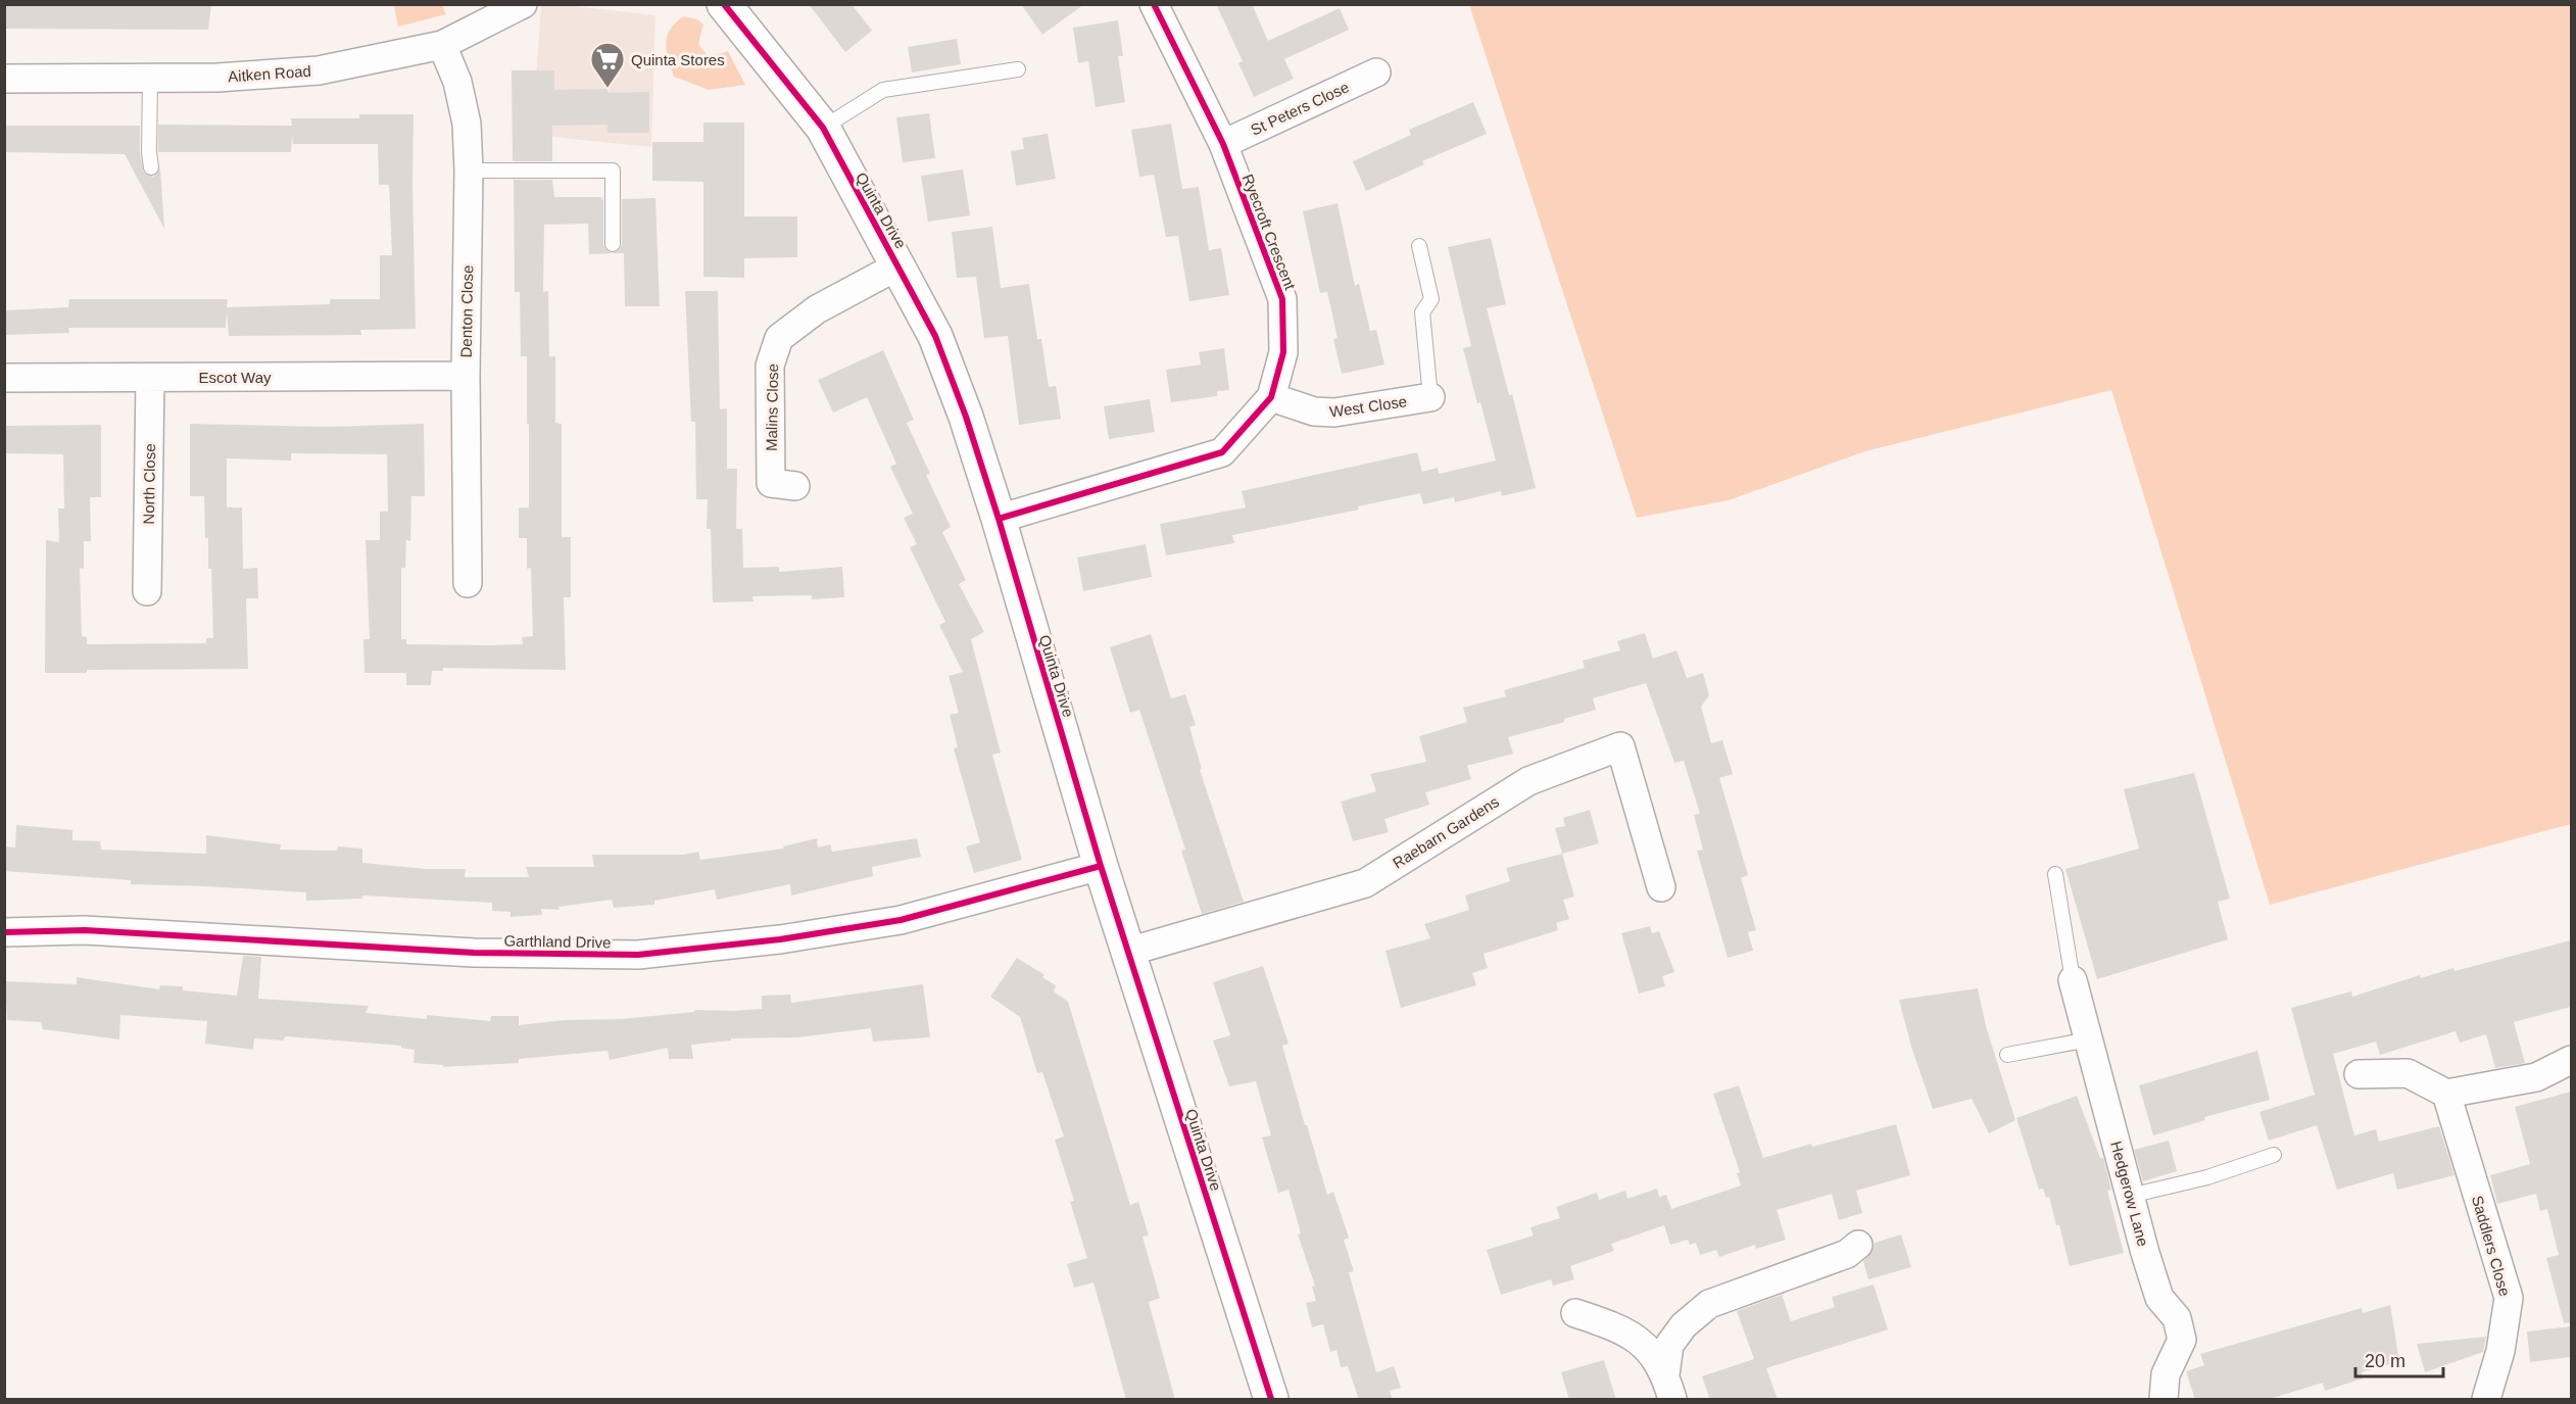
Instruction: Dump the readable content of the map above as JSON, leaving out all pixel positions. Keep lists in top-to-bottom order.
{
  "streets": {
    "street": [
      "Aitken Road",
      "St Peters Close",
      "Quinta Drive",
      "Ryecroft Crescent",
      "Denton Close",
      "Escot Way",
      "West Close",
      "Malins Close",
      "North Close",
      "Raebarn Gardens",
      "Garthland Drive",
      "Hedgerow Lane",
      "Saddlers Close"
    ]
  },
  "crossings": [
    ["Aitken Road", "Denton Close"],
    ["St Peters Close", "Ryecroft Crescent"],
    ["Quinta Drive", "Ryecroft Crescent"],
    ["Quinta Drive", "Malins Close"],
    ["Quinta Drive", "Raebarn Gardens"],
    ["Quinta Drive", "Garthland Drive"],
    ["Ryecroft Crescent", "West Close"],
    ["Denton Close", "Escot Way"],
    ["Escot Way", "North Close"]
  ],
  "places": {
    "supermarket": ["Quinta Stores"]
  },
  "scale_bar": "20 m"
}
